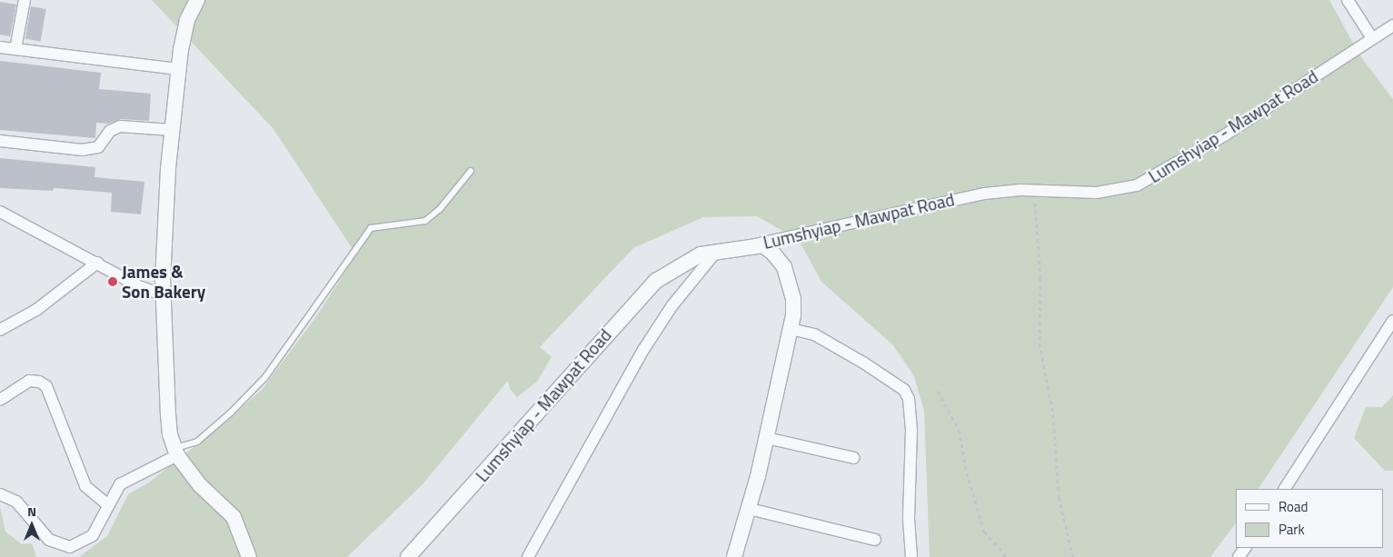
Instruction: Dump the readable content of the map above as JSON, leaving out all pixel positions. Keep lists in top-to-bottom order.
{
  "streets": {
    "street": ["Lumshyiap - Mawpat Road"]
  },
  "places": ["James & Son Bakery"],
  "legend": ["Road", "Park"],
  "north": "top"
}
